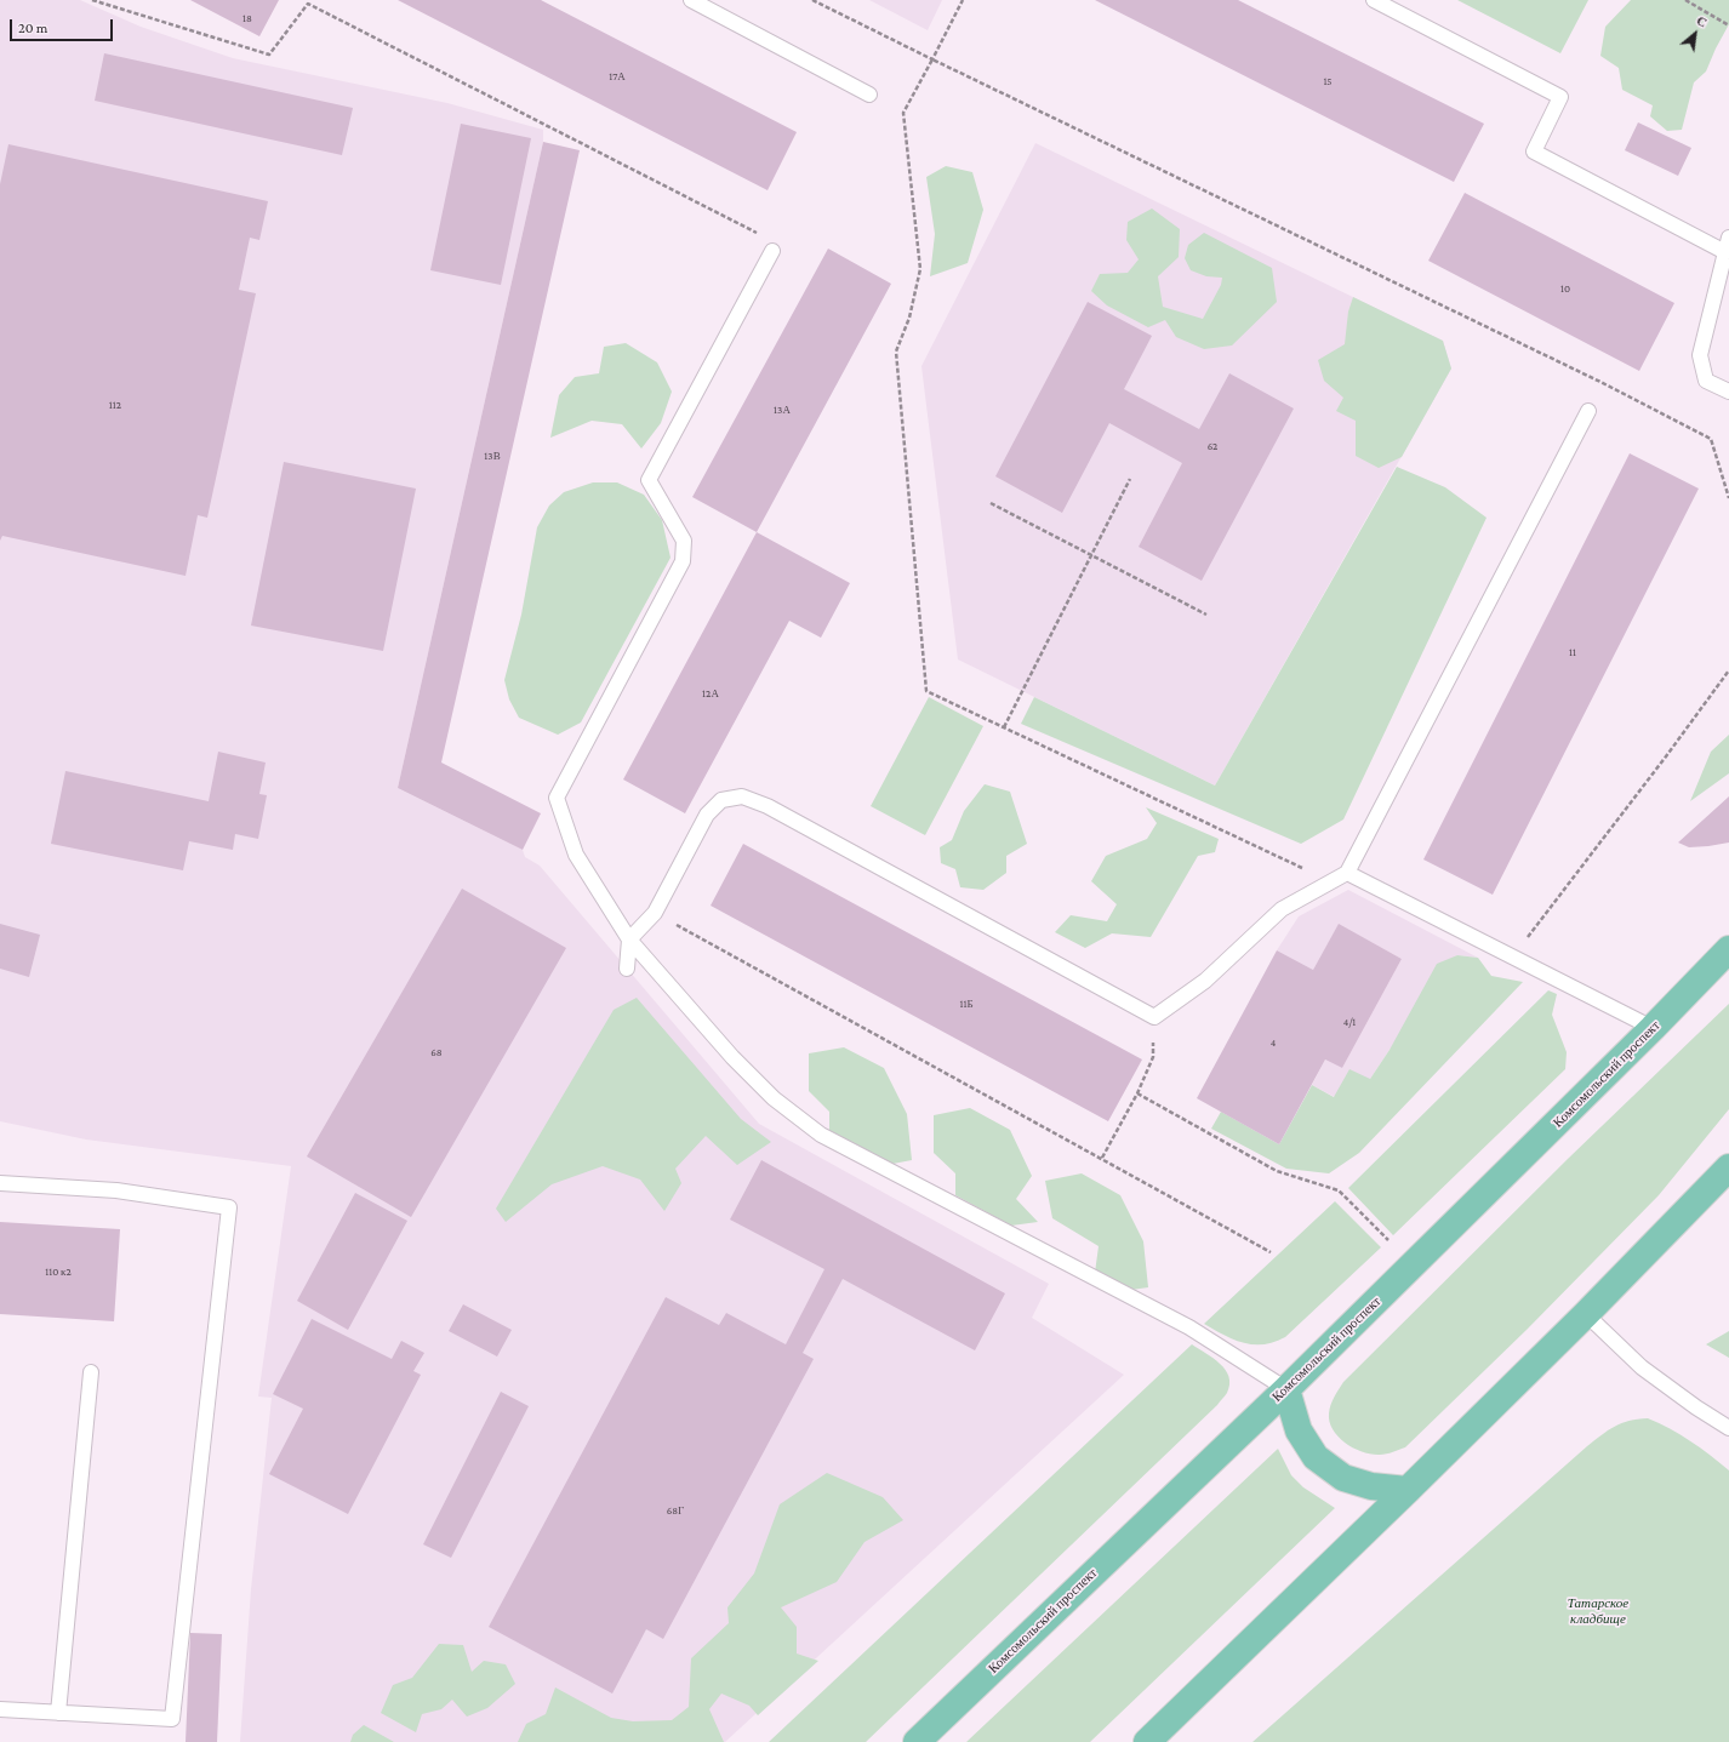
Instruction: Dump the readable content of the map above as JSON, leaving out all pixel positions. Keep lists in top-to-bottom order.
{
  "streets": {
    "main road": ["Комсомольский проспект"]
  },
  "parks": ["Татарское кладбище"],
  "house_numbers": [
    "18",
    "17А",
    "15",
    "10",
    "112",
    "13А",
    "62",
    "13В",
    "11",
    "12А",
    "11Б",
    "4/1",
    "4",
    "68",
    "110 к2",
    "68Г"
  ],
  "scale_bar": "20 m",
  "north": "top right"
}
